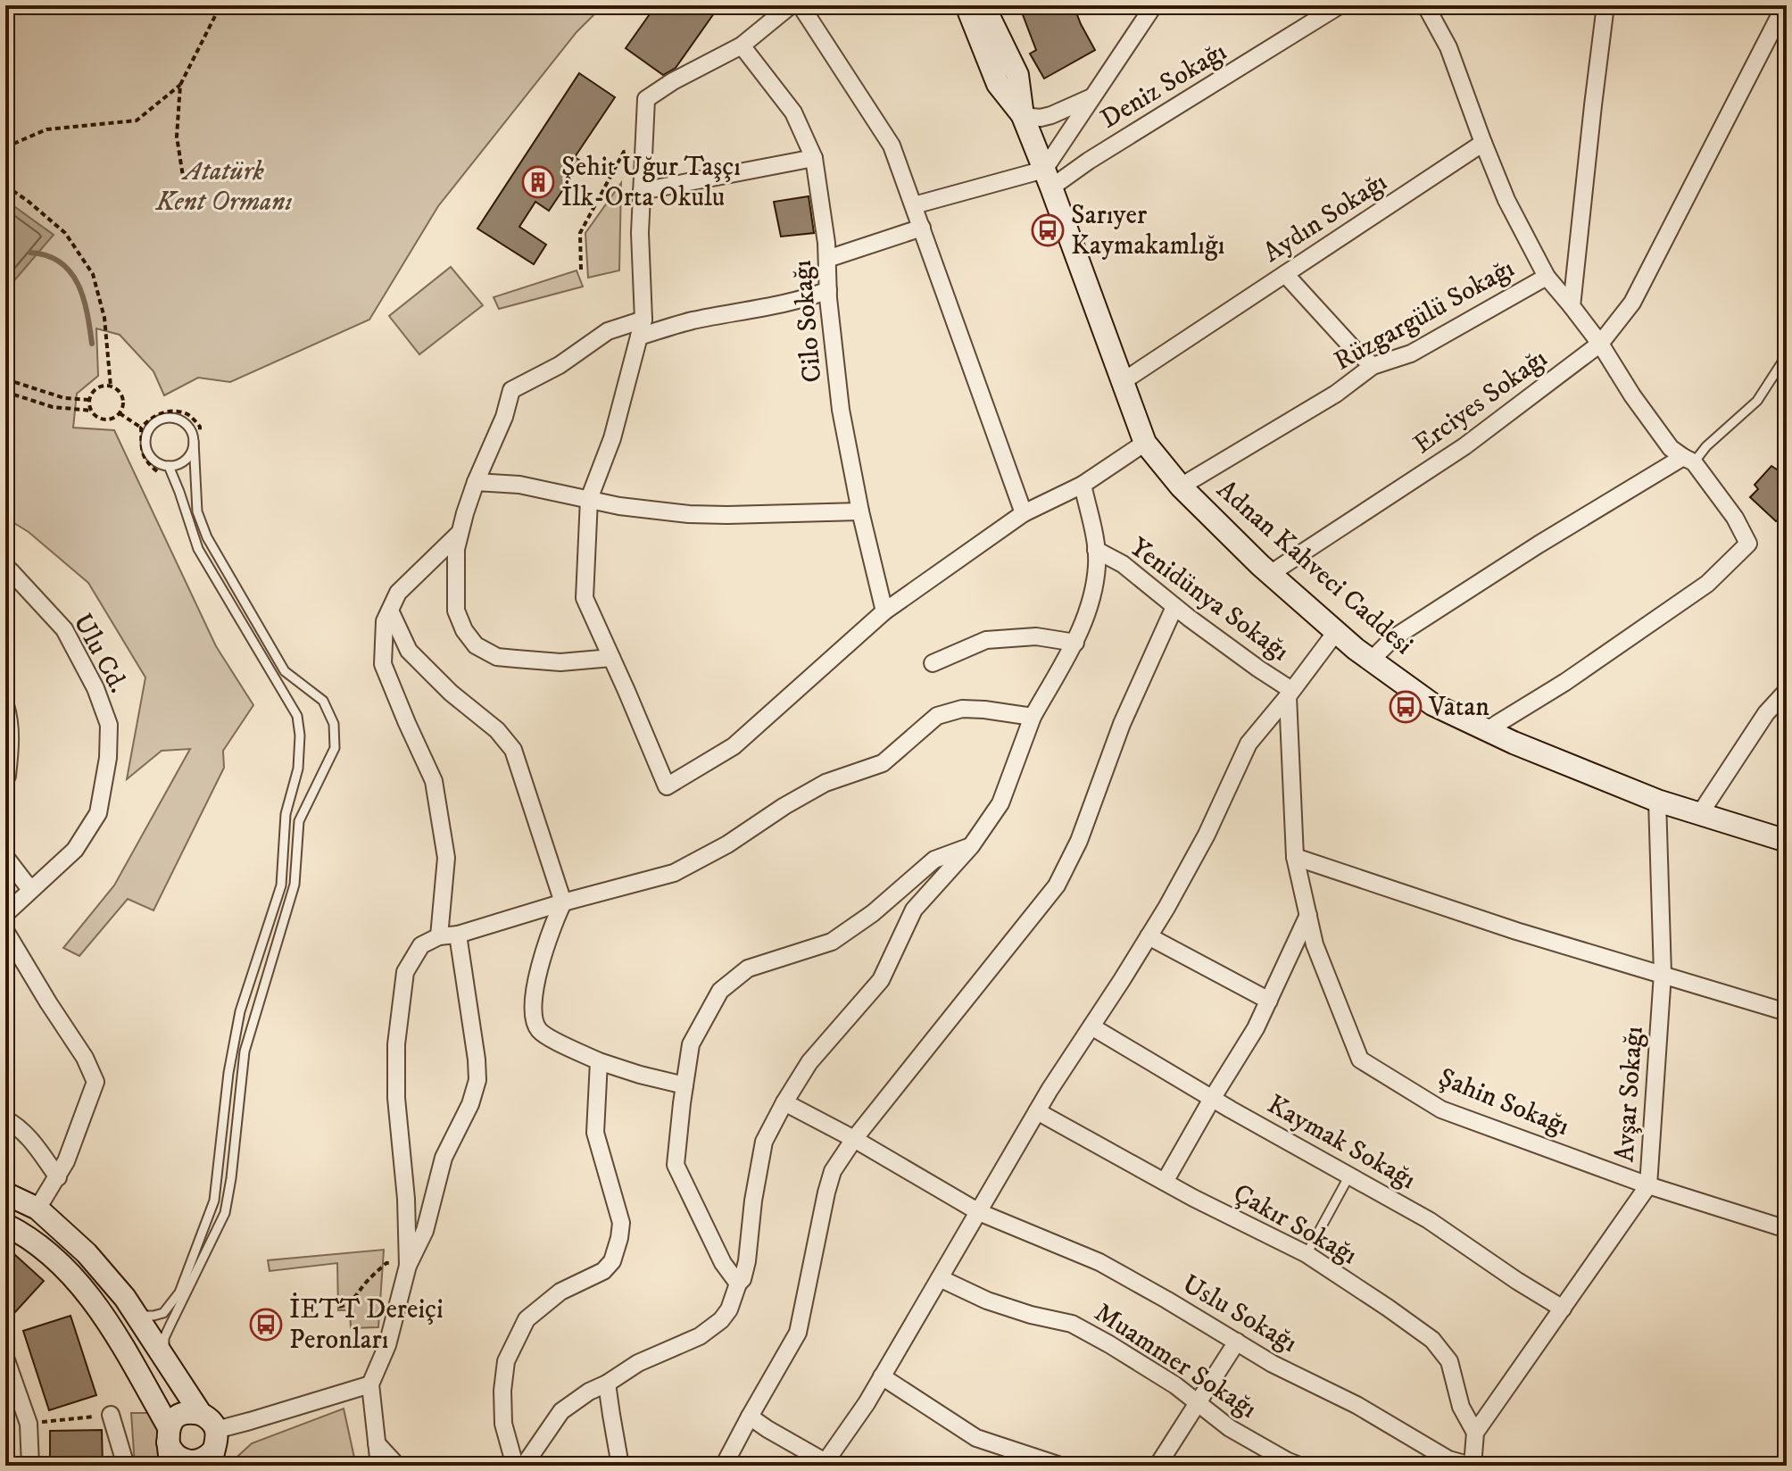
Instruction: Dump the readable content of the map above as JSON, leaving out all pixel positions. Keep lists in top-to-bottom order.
{
  "streets": {
    "main road": ["Adnan Kahveci Caddesi"],
    "street": [
      "Deniz Sokağı",
      "Aydın Sokağı",
      "Rüzgargülü Sokağı",
      "Cilo Sokağı",
      "Erciyes Sokağı",
      "Yenidünya Sokağı",
      "Ulu Cd.",
      "Avşar Sokağı",
      "Şahin Sokağı",
      "Kaymak Sokağı",
      "Çakır Sokağı",
      "Uslu Sokağı",
      "Muammer Sokağı"
    ]
  },
  "crossings": [
    ["Deniz Sokağı", "Adnan Kahveci Caddesi"],
    ["Aydın Sokağı", "Adnan Kahveci Caddesi"],
    ["Rüzgargülü Sokağı", "Adnan Kahveci Caddesi"],
    ["Erciyes Sokağı", "Adnan Kahveci Caddesi"],
    ["Adnan Kahveci Caddesi", "Avşar Sokağı"],
    ["Yenidünya Sokağı", "Şahin Sokağı"],
    ["Avşar Sokağı", "Şahin Sokağı"],
    ["Avşar Sokağı", "Kaymak Sokağı"],
    ["Avşar Sokağı", "Çakır Sokağı"]
  ],
  "parks": ["Atatürk Kent Ormanı"],
  "places": {
    "building": ["Şehit Uğur Taşçı İlk-Orta Okulu"],
    "bus stop": ["Sarıyer Kaymakamlığı", "Vatan", "İETT Dereiçi Peronları"]
  }
}
